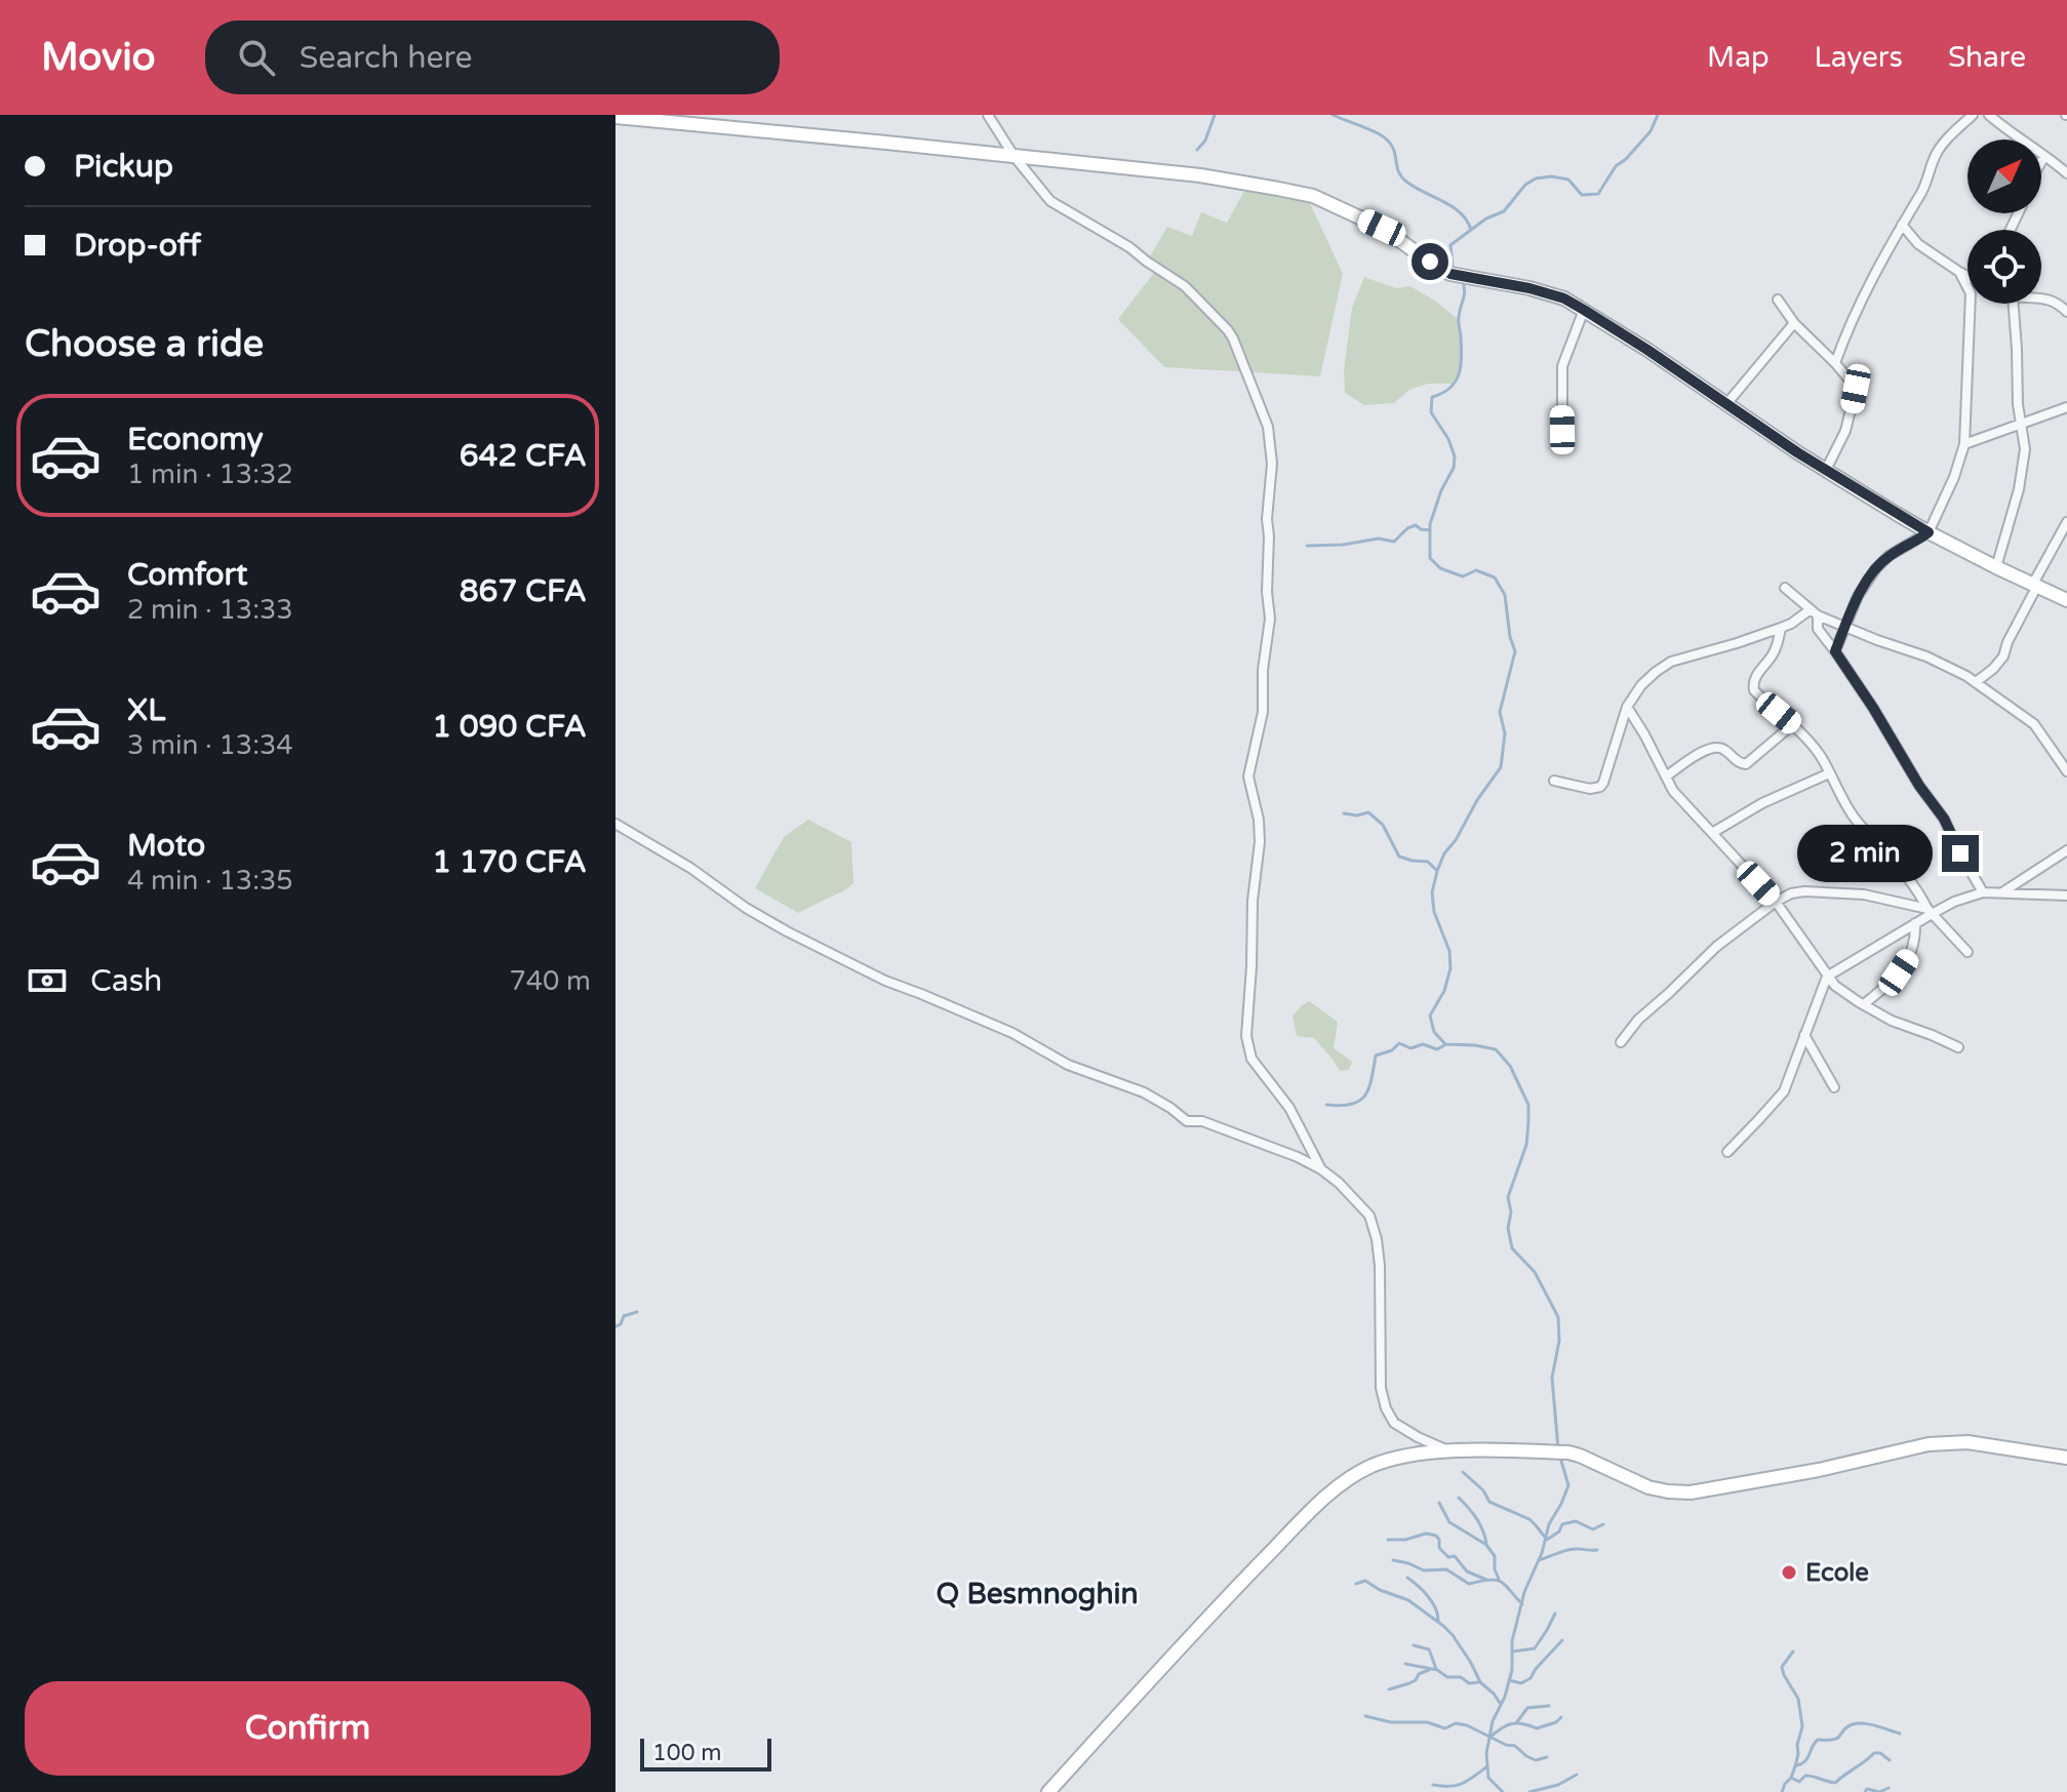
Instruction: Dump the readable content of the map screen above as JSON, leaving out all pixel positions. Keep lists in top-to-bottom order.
{
  "districts": ["Q Besmnoghin"],
  "places": ["Ecole"],
  "scale_bar": "100 m",
  "north": "top right",
  "page": {
    "header": "Movio",
    "search": "Search here",
    "nav": ["Map", "Layers", "Share"],
    "banner": ["Pickup", "Drop-off"],
    "heading": "Choose a ride",
    "list": [
      {
        "name": "Economy",
        "note": "1 min · 13:32",
        "value": "642 CFA"
      },
      {
        "name": "Comfort",
        "note": "2 min · 13:33",
        "value": "867 CFA"
      },
      {
        "name": "XL",
        "note": "3 min · 13:34",
        "value": "1 090 CFA"
      },
      {
        "name": "Moto",
        "note": "4 min · 13:35",
        "value": "1 170 CFA"
      }
    ],
    "bubble": "2 min",
    "pay": ["Cash", "740 m"],
    "buttons": "Confirm",
    "scale": "100 m"
  }
}
